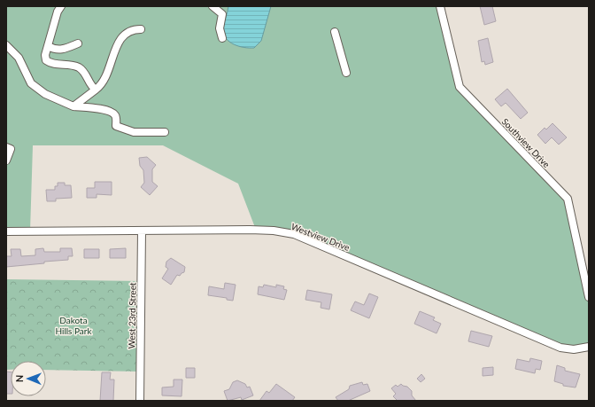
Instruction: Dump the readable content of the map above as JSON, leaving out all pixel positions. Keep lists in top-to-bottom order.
{
  "streets": {
    "street": ["Southview Drive", "Westview Drive", "West 23rd Street"]
  },
  "crossings": [
    ["Westview Drive", "West 23rd Street"]
  ],
  "parks": ["Dakota Hills Park"],
  "north": "left"
}
